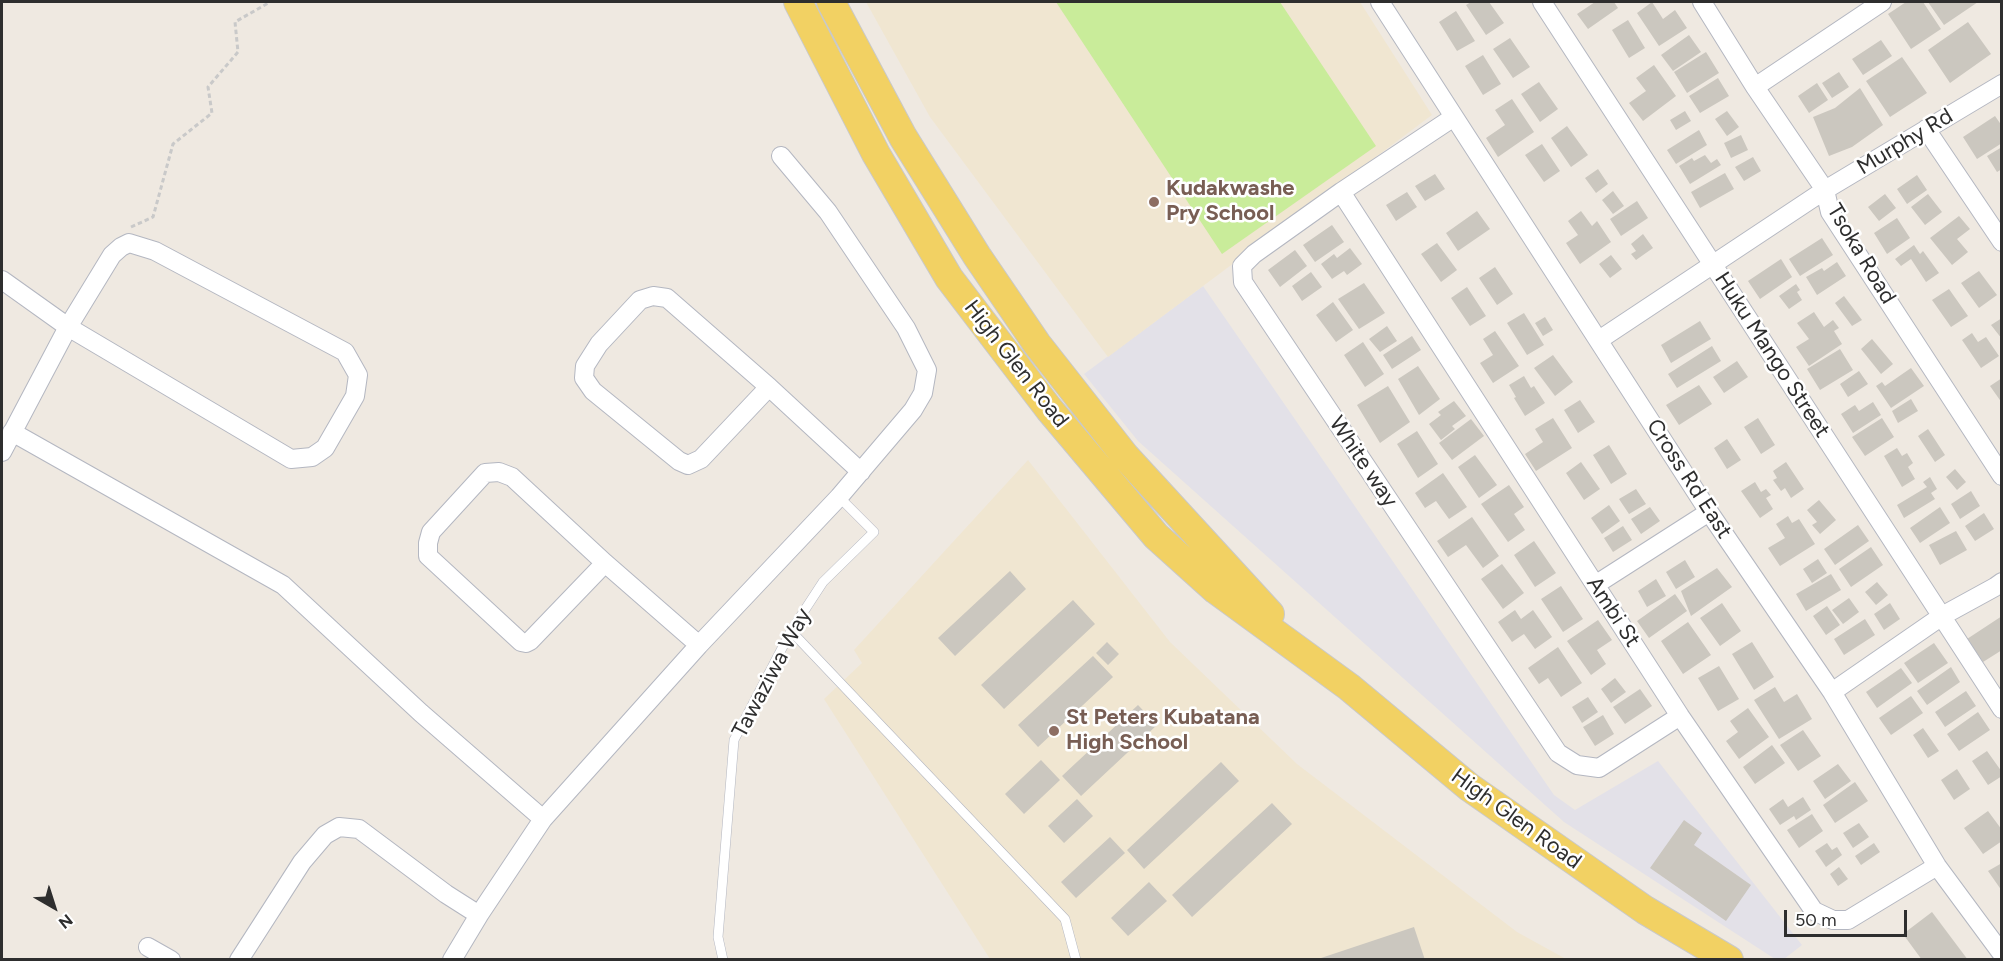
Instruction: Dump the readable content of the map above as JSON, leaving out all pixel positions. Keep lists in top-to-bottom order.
{
  "streets": {
    "main road": ["High Glen Road"],
    "street": [
      "Murphy Rd",
      "Tsoka Road",
      "Huku Mango Street",
      "White way",
      "Cross Rd East",
      "Ambi St"
    ],
    "lane": ["Tawaziwa Way"]
  },
  "crossings": [
    ["Murphy Rd", "Tsoka Road"],
    ["Murphy Rd", "Huku Mango Street"],
    ["Murphy Rd", "Cross Rd East"],
    ["White way", "Cross Rd East"],
    ["White way", "Ambi St"],
    ["Cross Rd East", "Ambi St"]
  ],
  "places": ["Kudakwashe Pry School", "St Peters Kubatana High School"],
  "scale_bar": "50 m",
  "north": "bottom right"
}
